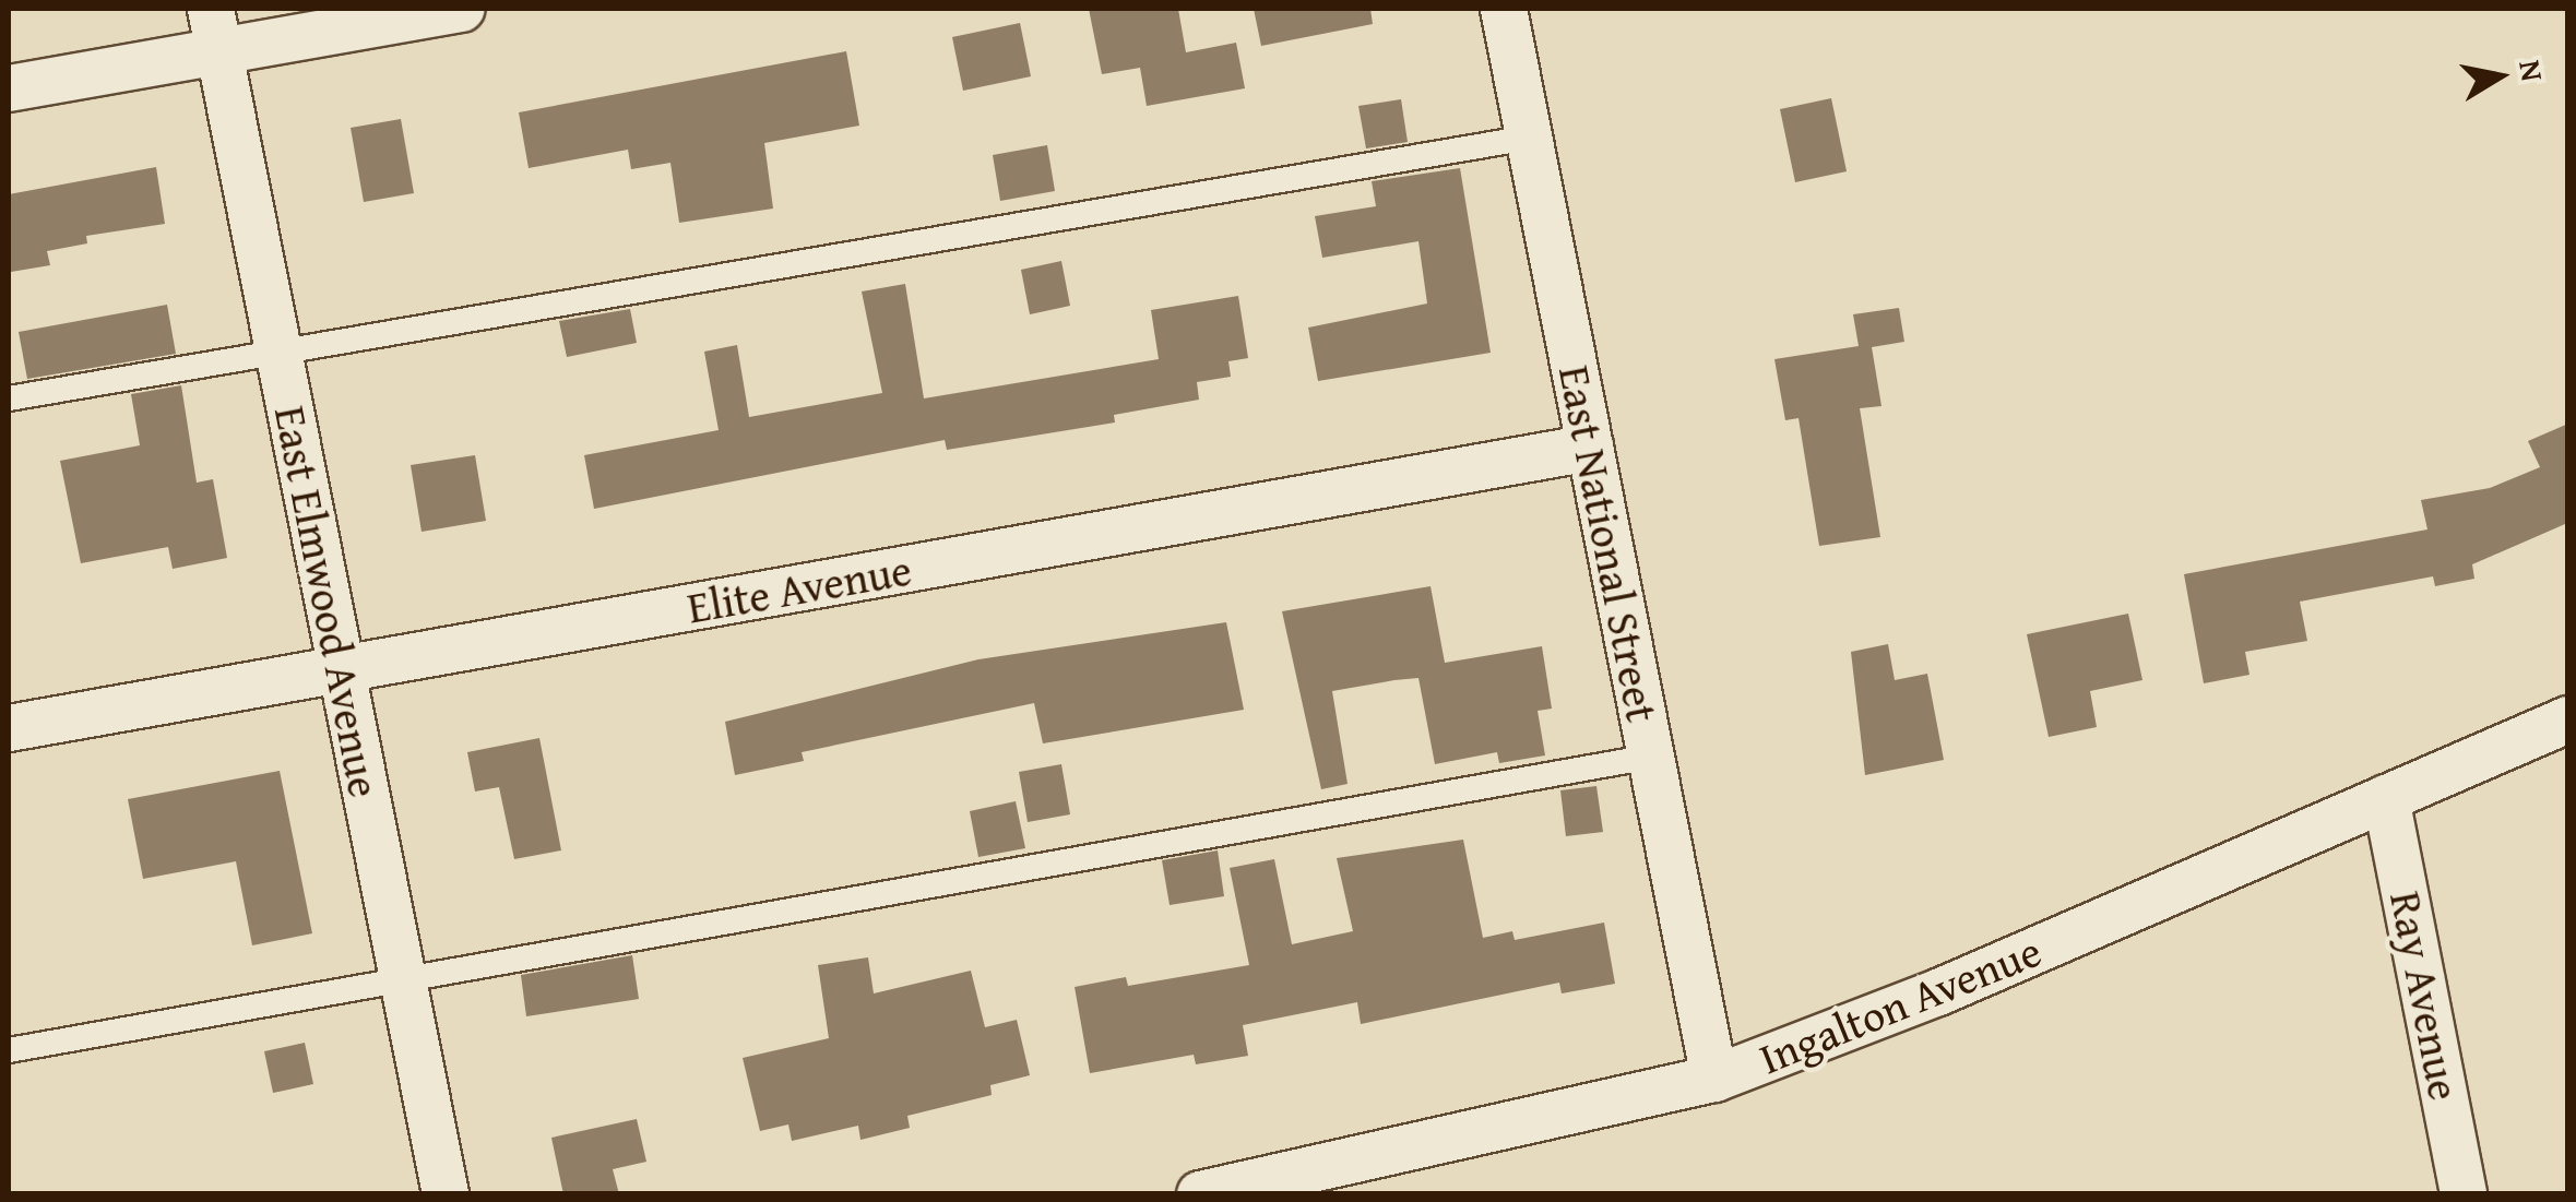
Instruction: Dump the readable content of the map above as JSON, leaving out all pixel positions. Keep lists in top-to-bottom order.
{
  "streets": {
    "street": [
      "East National Street",
      "Elite Avenue",
      "East Elmwood Avenue",
      "Ray Avenue",
      "Ingalton Avenue"
    ]
  },
  "crossings": [
    ["East National Street", "Elite Avenue"],
    ["East National Street", "Ingalton Avenue"],
    ["Elite Avenue", "East Elmwood Avenue"],
    ["Ray Avenue", "Ingalton Avenue"]
  ],
  "north": "right"
}
